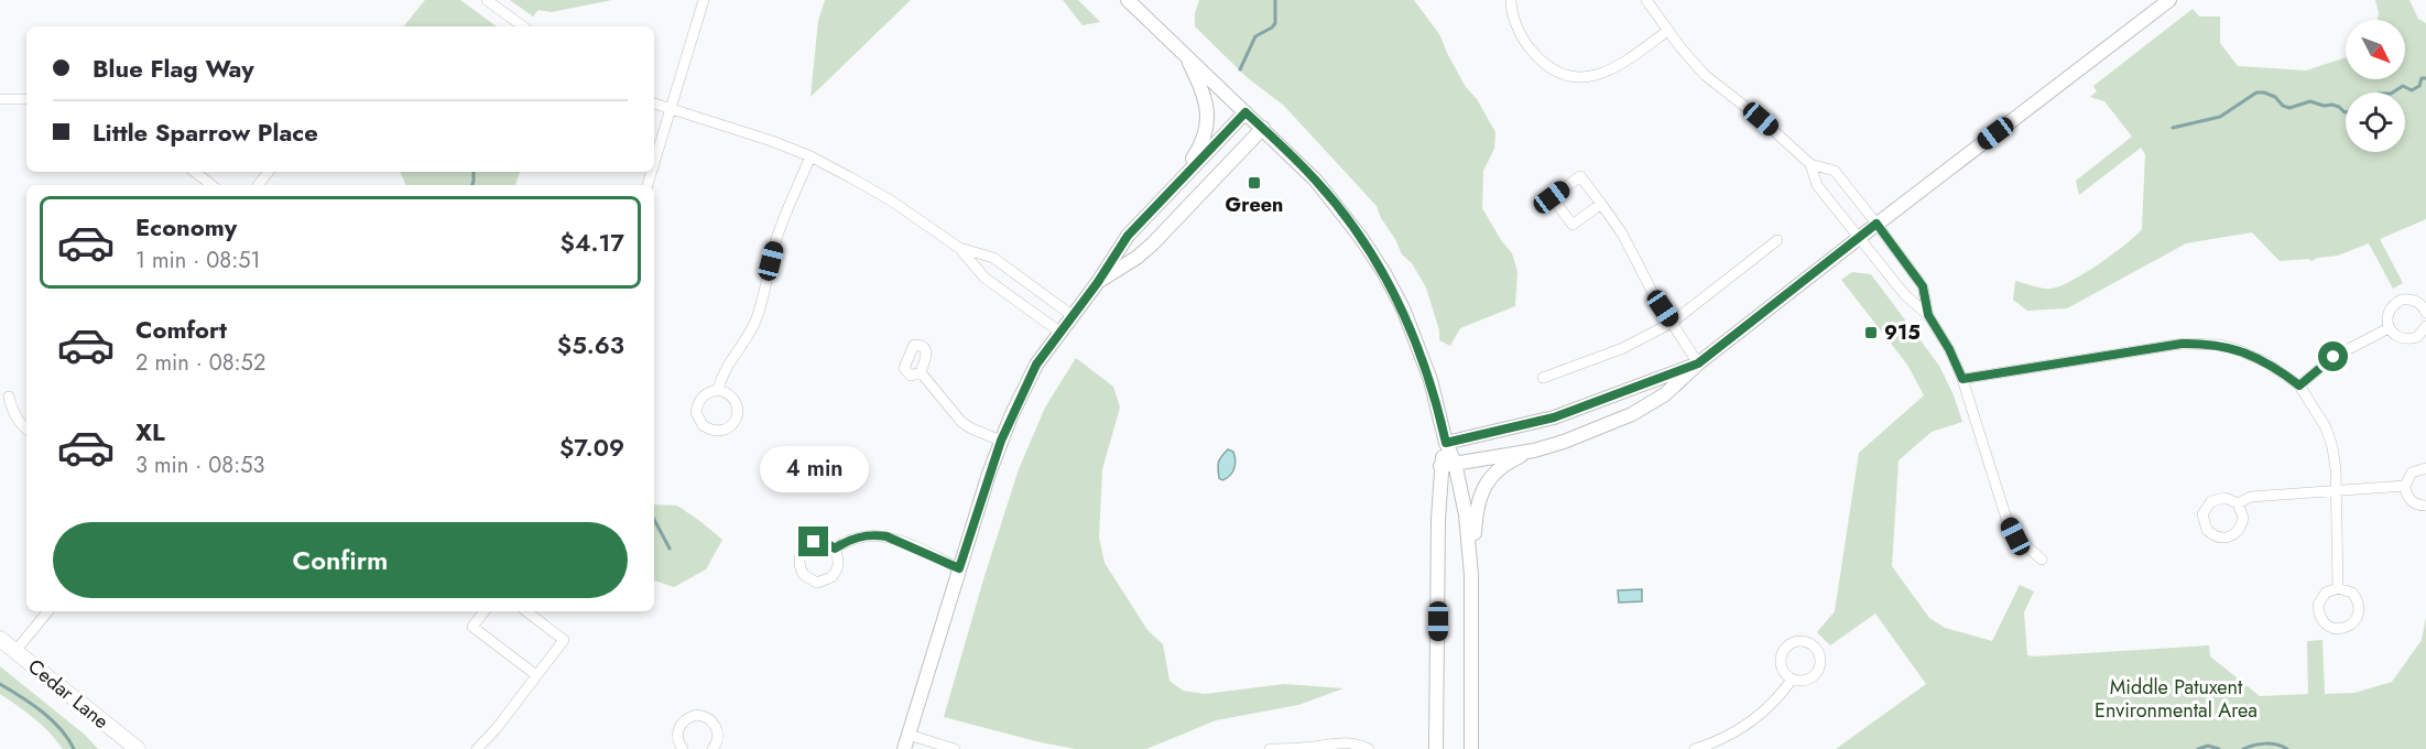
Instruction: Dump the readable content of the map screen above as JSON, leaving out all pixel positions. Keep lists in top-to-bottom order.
{
  "streets": {
    "main road": ["Cedar Lane"]
  },
  "parks": ["Middle Patuxent Environmental Area"],
  "places": {
    "transit": ["Green", "915"]
  },
  "north": "bottom right",
  "page": {
    "banner": ["Blue Flag Way", "Little Sparrow Place"],
    "list": [
      {
        "name": "Economy",
        "note": "1 min · 08:51",
        "value": "$4.17"
      },
      {
        "name": "Comfort",
        "note": "2 min · 08:52",
        "value": "$5.63"
      },
      {
        "name": "XL",
        "note": "3 min · 08:53",
        "value": "$7.09"
      }
    ],
    "bubble": "4 min",
    "buttons": "Confirm"
  }
}
